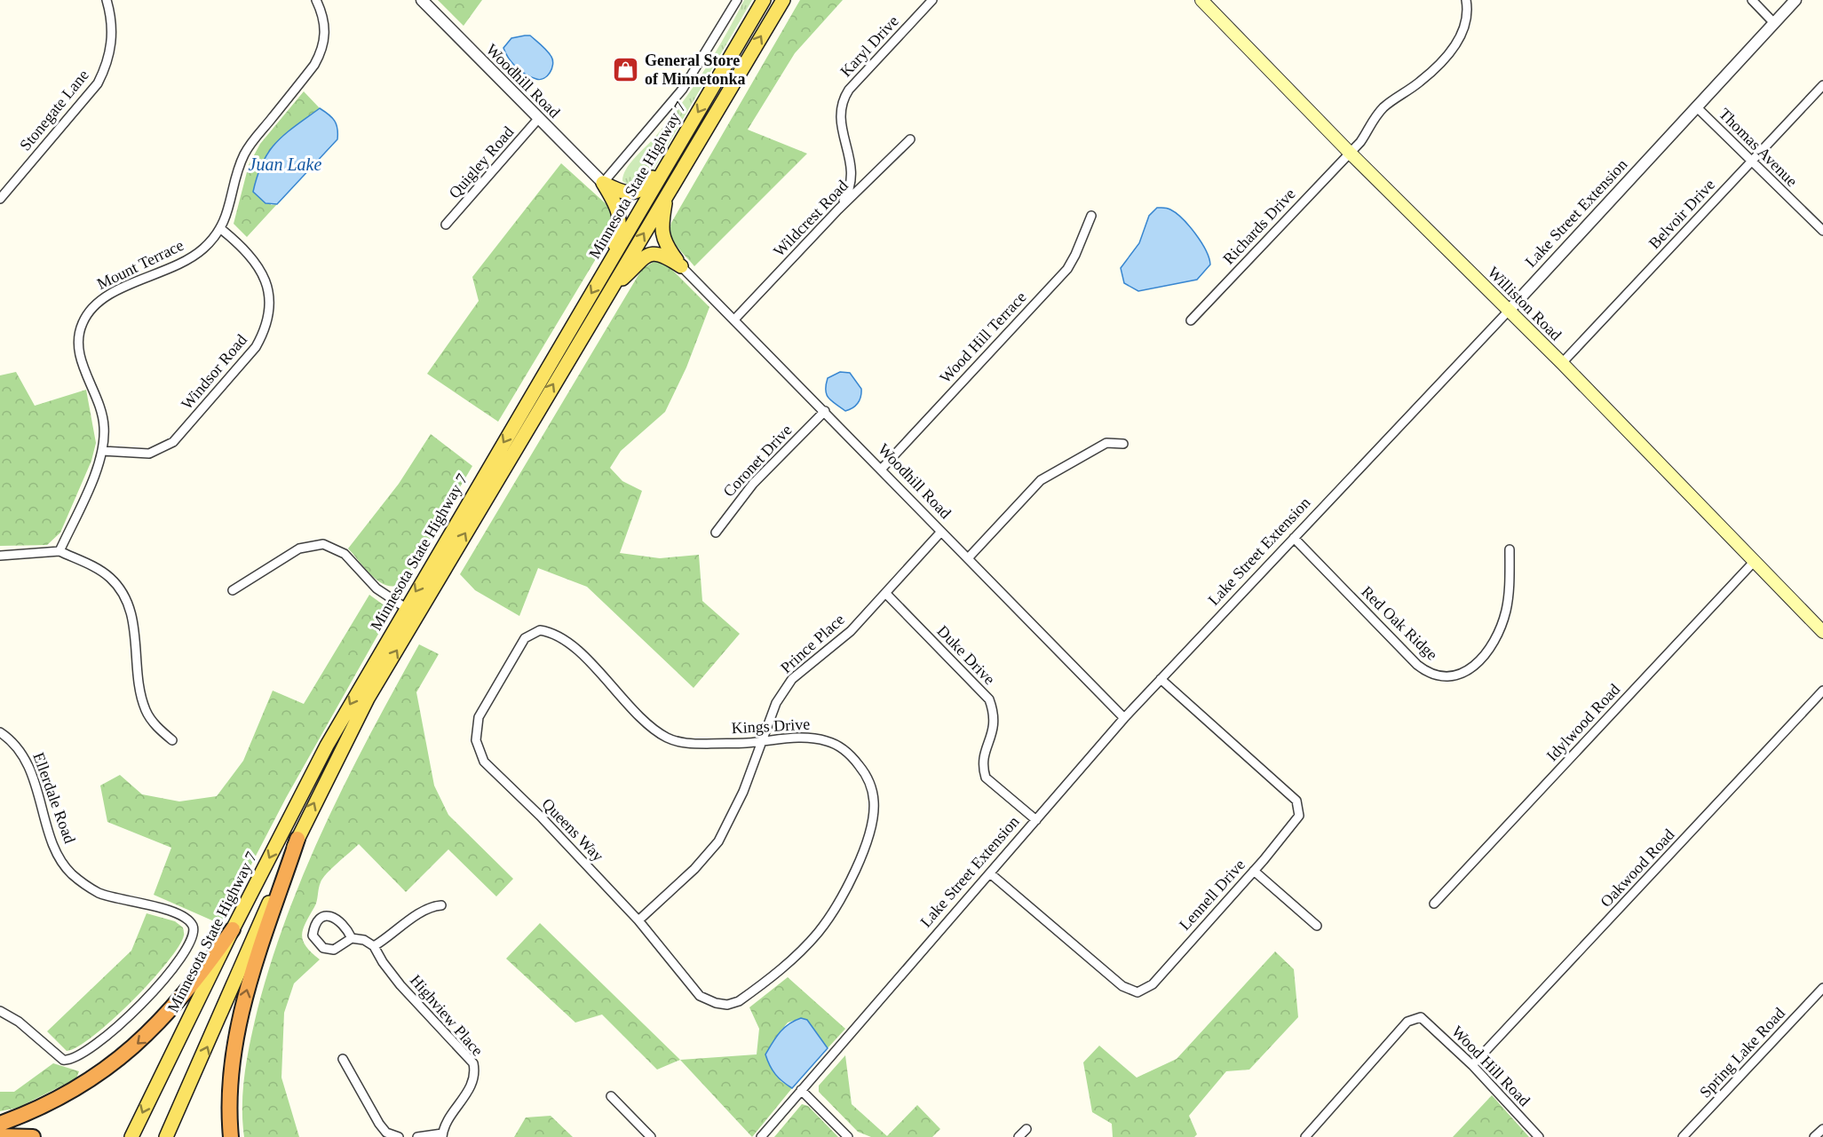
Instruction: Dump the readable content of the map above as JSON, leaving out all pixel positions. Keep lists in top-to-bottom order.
{
  "streets": {
    "main road": ["Minnesota State Highway 7", "Williston Road"],
    "street": [
      "Karyl Drive",
      "Woodhill Road",
      "Stonegate Lane",
      "Thomas Avenue",
      "Quigley Road",
      "Lake Street Extension",
      "Belvoir Drive",
      "Wildcrest Road",
      "Richards Drive",
      "Mount Terrace",
      "Wood Hill Terrace",
      "Windsor Road",
      "Coronet Drive",
      "Red Oak Ridge",
      "Prince Place",
      "Duke Drive",
      "Idylwood Road",
      "Kings Drive",
      "Ellerdale Road",
      "Queens Way",
      "Oakwood Road",
      "Lennell Drive",
      "Highview Place",
      "Spring Lake Road",
      "Wood Hill Road"
    ]
  },
  "crossings": [
    ["Karyl Drive", "Wildcrest Road"],
    ["Woodhill Road", "Quigley Road"],
    ["Woodhill Road", "Lake Street Extension"],
    ["Woodhill Road", "Wildcrest Road"],
    ["Woodhill Road", "Wood Hill Terrace"],
    ["Woodhill Road", "Coronet Drive"],
    ["Woodhill Road", "Prince Place"],
    ["Thomas Avenue", "Lake Street Extension"],
    ["Thomas Avenue", "Belvoir Drive"],
    ["Lake Street Extension", "Williston Road"],
    ["Lake Street Extension", "Red Oak Ridge"],
    ["Lake Street Extension", "Duke Drive"],
    ["Lake Street Extension", "Lennell Drive"],
    ["Belvoir Drive", "Williston Road"],
    ["Richards Drive", "Williston Road"],
    ["Mount Terrace", "Windsor Road"],
    ["Williston Road", "Idylwood Road"],
    ["Prince Place", "Duke Drive"],
    ["Prince Place", "Kings Drive"],
    ["Prince Place", "Queens Way"],
    ["Kings Drive", "Queens Way"],
    ["Oakwood Road", "Wood Hill Road"]
  ],
  "water": ["Juan Lake"],
  "places": {
    "shop": ["General Store of Minnetonka"]
  }
}
